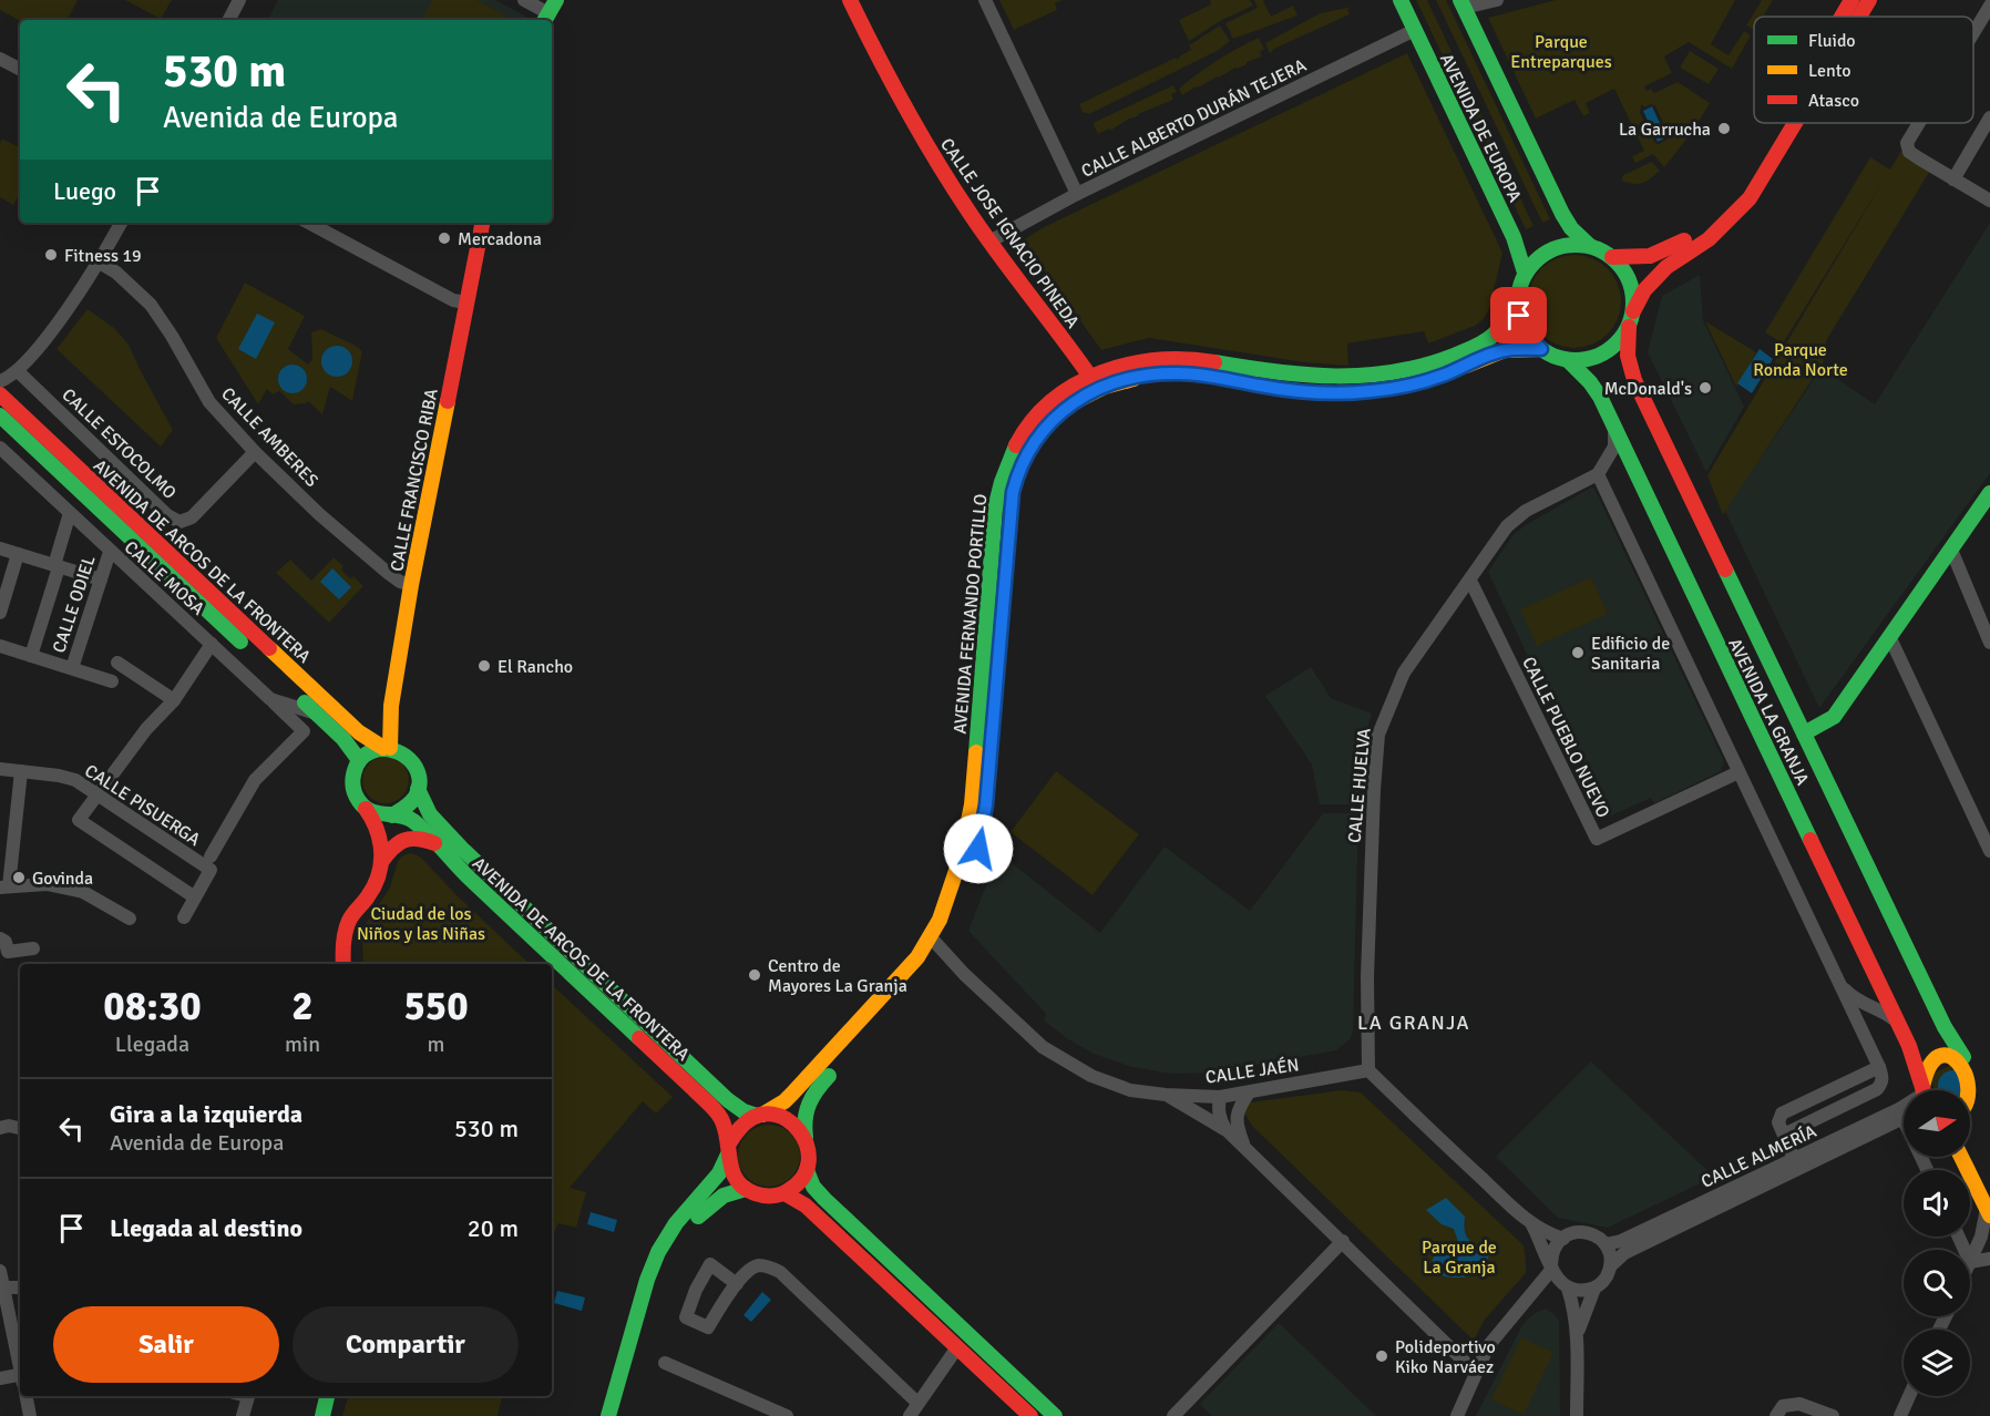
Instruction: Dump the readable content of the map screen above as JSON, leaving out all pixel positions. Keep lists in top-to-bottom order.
{
  "streets": {
    "main road": [
      "AVENIDA DE EUROPA",
      "CALLE JOSE IGNACIO PINEDA",
      "CALLE FRANCISCO RIBA",
      "AVENIDA DE ARCOS DE LA FRONTERA",
      "AVENIDA FERNANDO PORTILLO",
      "AVENIDA LA GRANJA"
    ],
    "street": [
      "CALLE ALBERTO DURÁN TEJERA",
      "CALLE AMBERES",
      "CALLE ESTOCOLMO",
      "CALLE MOSA",
      "CALLE ODIEL",
      "CALLE PUEBLO NUEVO",
      "CALLE HUELVA",
      "CALLE PISUERGA",
      "CALLE JAÉN",
      "CALLE ALMERÍA"
    ]
  },
  "crossings": [
    ["CALLE ALBERTO DURÁN TEJERA", "AVENIDA DE EUROPA"],
    ["CALLE ALBERTO DURÁN TEJERA", "CALLE JOSE IGNACIO PINEDA"],
    ["AVENIDA DE EUROPA", "AVENIDA FERNANDO PORTILLO"],
    ["AVENIDA DE EUROPA", "AVENIDA LA GRANJA"],
    ["CALLE JOSE IGNACIO PINEDA", "AVENIDA FERNANDO PORTILLO"],
    ["CALLE AMBERES", "CALLE ESTOCOLMO"],
    ["CALLE AMBERES", "CALLE FRANCISCO RIBA"],
    ["CALLE FRANCISCO RIBA", "AVENIDA DE ARCOS DE LA FRONTERA"],
    ["AVENIDA DE ARCOS DE LA FRONTERA", "CALLE MOSA"],
    ["AVENIDA DE ARCOS DE LA FRONTERA", "AVENIDA FERNANDO PORTILLO"],
    ["CALLE MOSA", "CALLE ODIEL"],
    ["AVENIDA FERNANDO PORTILLO", "AVENIDA LA GRANJA"],
    ["AVENIDA FERNANDO PORTILLO", "CALLE JAÉN"],
    ["CALLE PUEBLO NUEVO", "CALLE HUELVA"],
    ["CALLE HUELVA", "CALLE JAÉN"]
  ],
  "districts": ["LA GRANJA"],
  "parks": [
    "Parque Entreparques",
    "Parque Ronda Norte",
    "Ciudad de los Niños y las Niñas",
    "Parque de La Granja"
  ],
  "places": [
    "La Garrucha",
    "Mercadona",
    "Fitness 19",
    "McDonald's",
    "Edificio de Sanitaria",
    "El Rancho",
    "Govinda",
    "Centro de Mayores La Granja",
    "Polideportivo Kiko Narváez"
  ],
  "legend": ["Fluido", "Lento", "Atasco"],
  "north": "right",
  "page": {
    "turn": ["530 m", "Avenida de Europa"],
    "then": "Luego",
    "eta": [
      "08:30",
      "Llegada",
      "2",
      "min",
      "550",
      "m"
    ],
    "list": [
      {
        "name": "Gira a la izquierda",
        "note": "Avenida de Europa",
        "value": "530 m"
      },
      {
        "name": "Llegada al destino",
        "value": "20 m"
      }
    ],
    "buttons": ["Salir", "Compartir"]
  }
}
